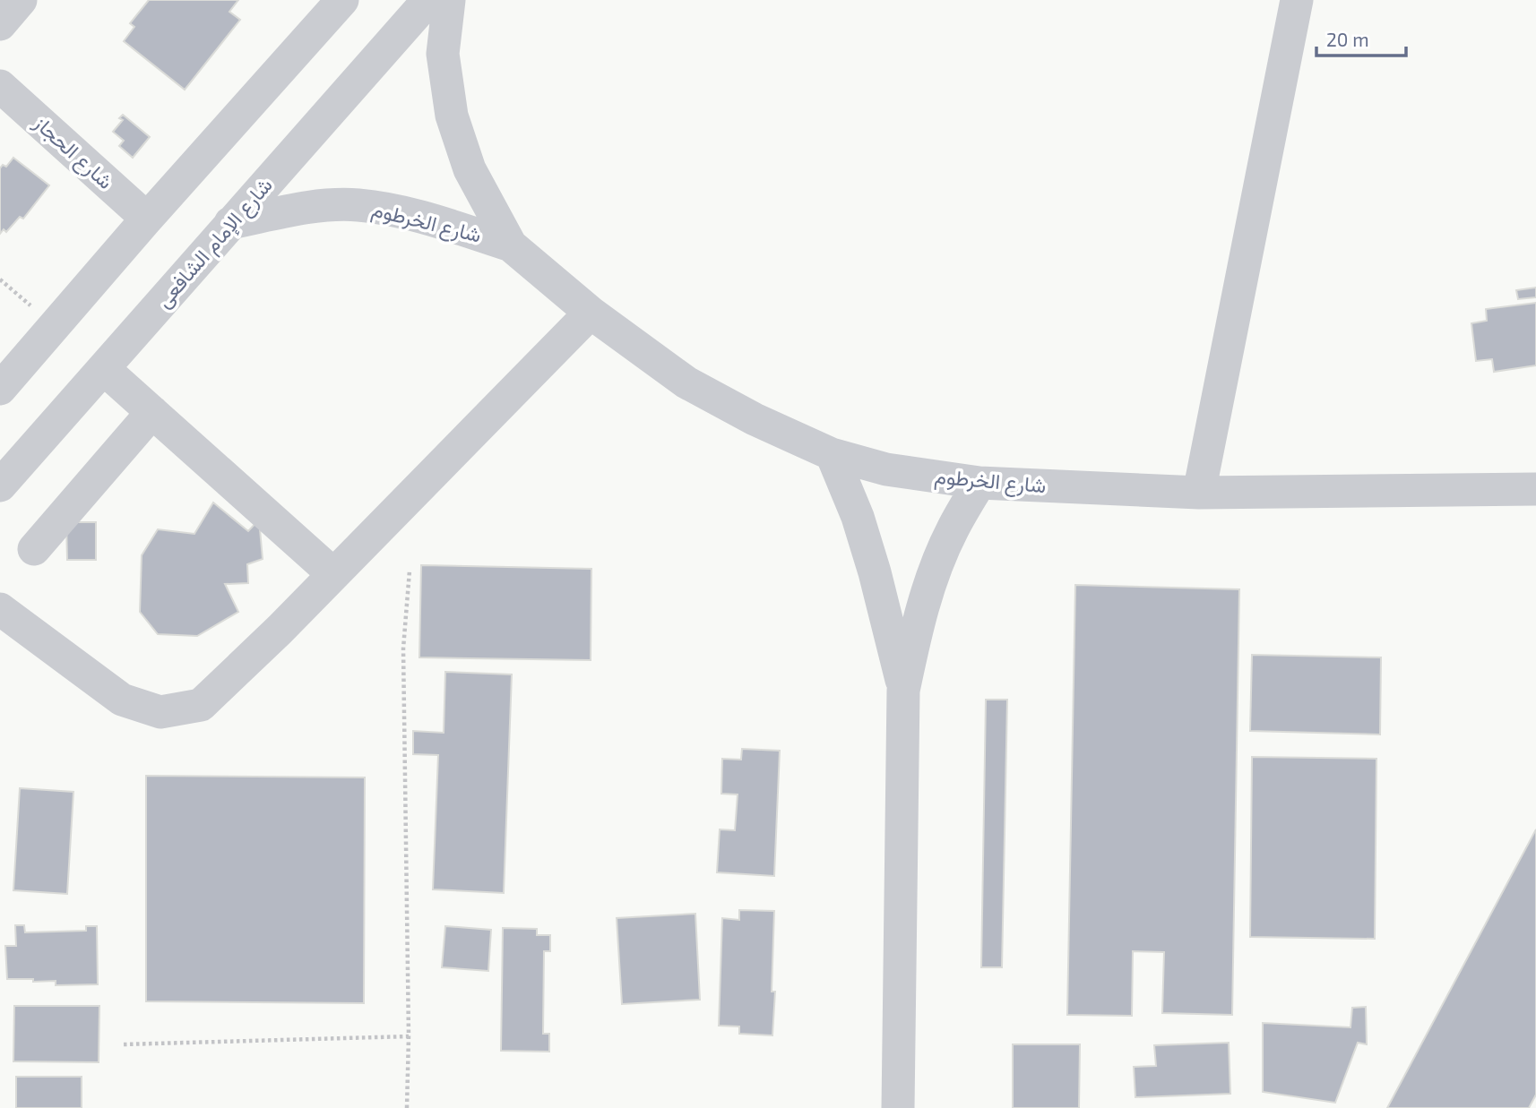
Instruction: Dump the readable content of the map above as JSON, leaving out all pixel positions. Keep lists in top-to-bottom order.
{
  "streets": {
    "street": ["شارع الحجاز", "شارع الخرطوم", "شارع الإمام الشافعى"]
  },
  "crossings": [
    ["شارع الخرطوم", "شارع الإمام الشافعى"]
  ],
  "scale_bar": "20 m"
}
